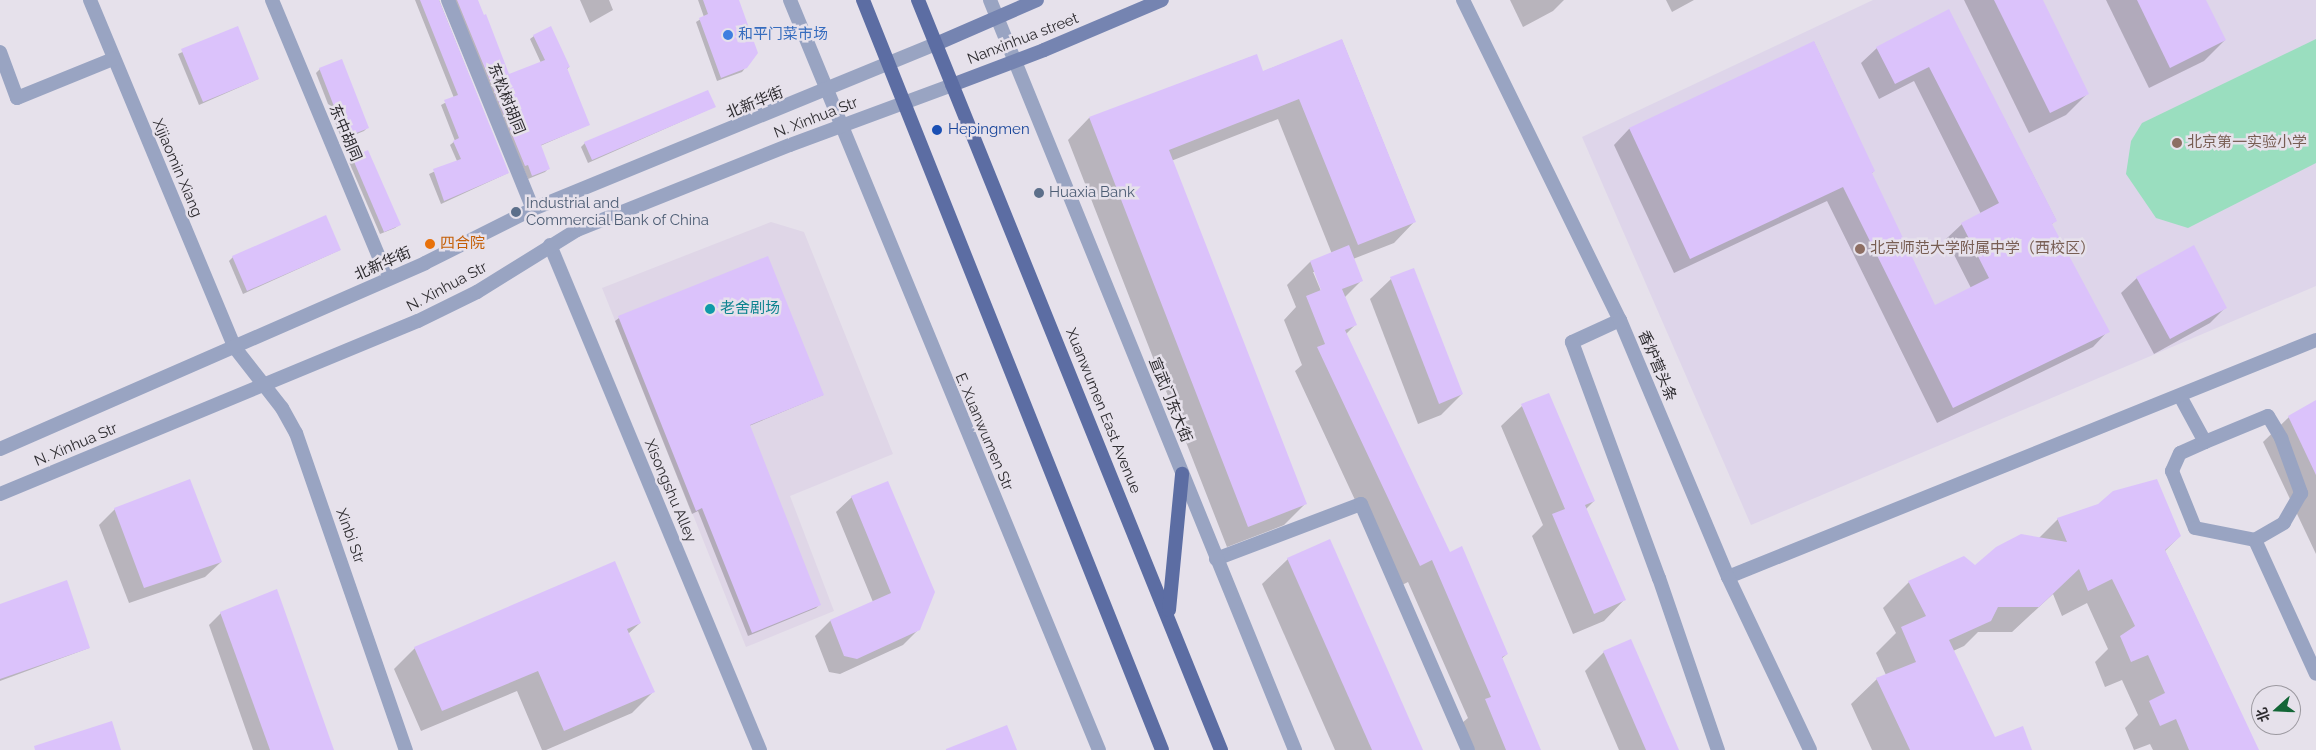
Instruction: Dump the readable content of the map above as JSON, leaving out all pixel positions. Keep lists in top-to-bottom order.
{
  "streets": {
    "main road": ["Nanxinhua street", "Xuanwumen East Avenue"],
    "street": [
      "东松树胡同",
      "北新华街",
      "N. Xinhua Str",
      "东中胡同",
      "Xijiaomin Xiang",
      "香炉营头条",
      "宣武门东大街",
      "E. Xuanwumen Str",
      "Xisongshu Alley",
      "Xinbi Str"
    ]
  },
  "crossings": [
    ["Nanxinhua street", "N. Xinhua Str"],
    ["Nanxinhua street", "宣武门东大街"],
    ["Nanxinhua street", "Xuanwumen East Avenue"],
    ["东松树胡同", "北新华街"],
    ["北新华街", "东中胡同"],
    ["北新华街", "Xijiaomin Xiang"],
    ["北新华街", "Xuanwumen East Avenue"],
    ["北新华街", "E. Xuanwumen Str"],
    ["北新华街", "Xinbi Str"],
    ["N. Xinhua Str", "Xuanwumen East Avenue"],
    ["N. Xinhua Str", "E. Xuanwumen Str"],
    ["N. Xinhua Str", "Xisongshu Alley"],
    ["N. Xinhua Str", "Xinbi Str"],
    ["Xijiaomin Xiang", "Xinbi Str"]
  ],
  "places": [
    "和平门菜市场",
    "Hepingmen",
    "北京第一实验小学",
    "Huaxia Bank",
    "Industrial and Commercial Bank of China",
    "四合院",
    "北京师范大学附属中学（西校区）",
    "老舍剧场"
  ],
  "north": "left"
}
